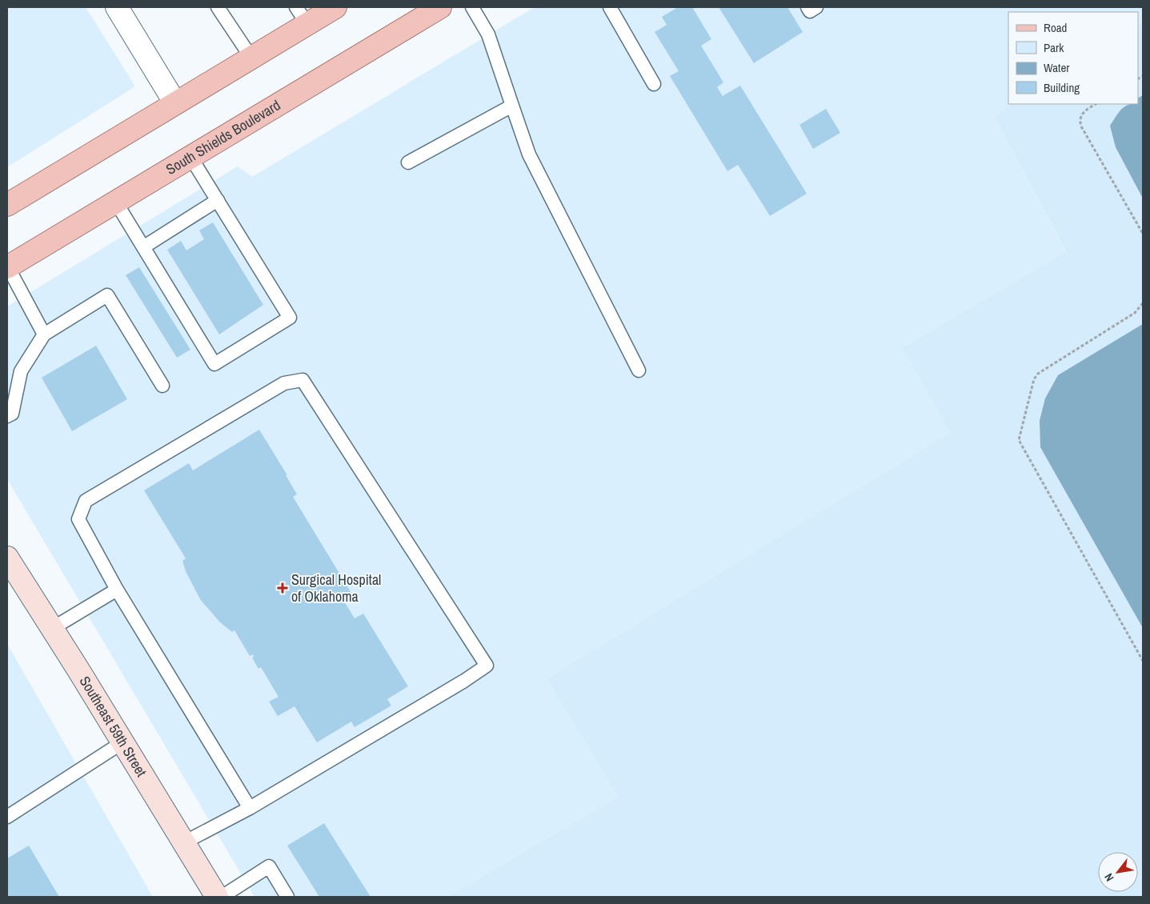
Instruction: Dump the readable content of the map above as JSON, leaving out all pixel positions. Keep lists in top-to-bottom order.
{
  "streets": {
    "main road": ["South Shields Boulevard", "Southeast 59th Street"]
  },
  "places": {
    "health": ["Surgical Hospital of Oklahoma"]
  },
  "legend": [
    "Road",
    "Park",
    "Water",
    "Building"
  ],
  "north": "bottom left"
}
